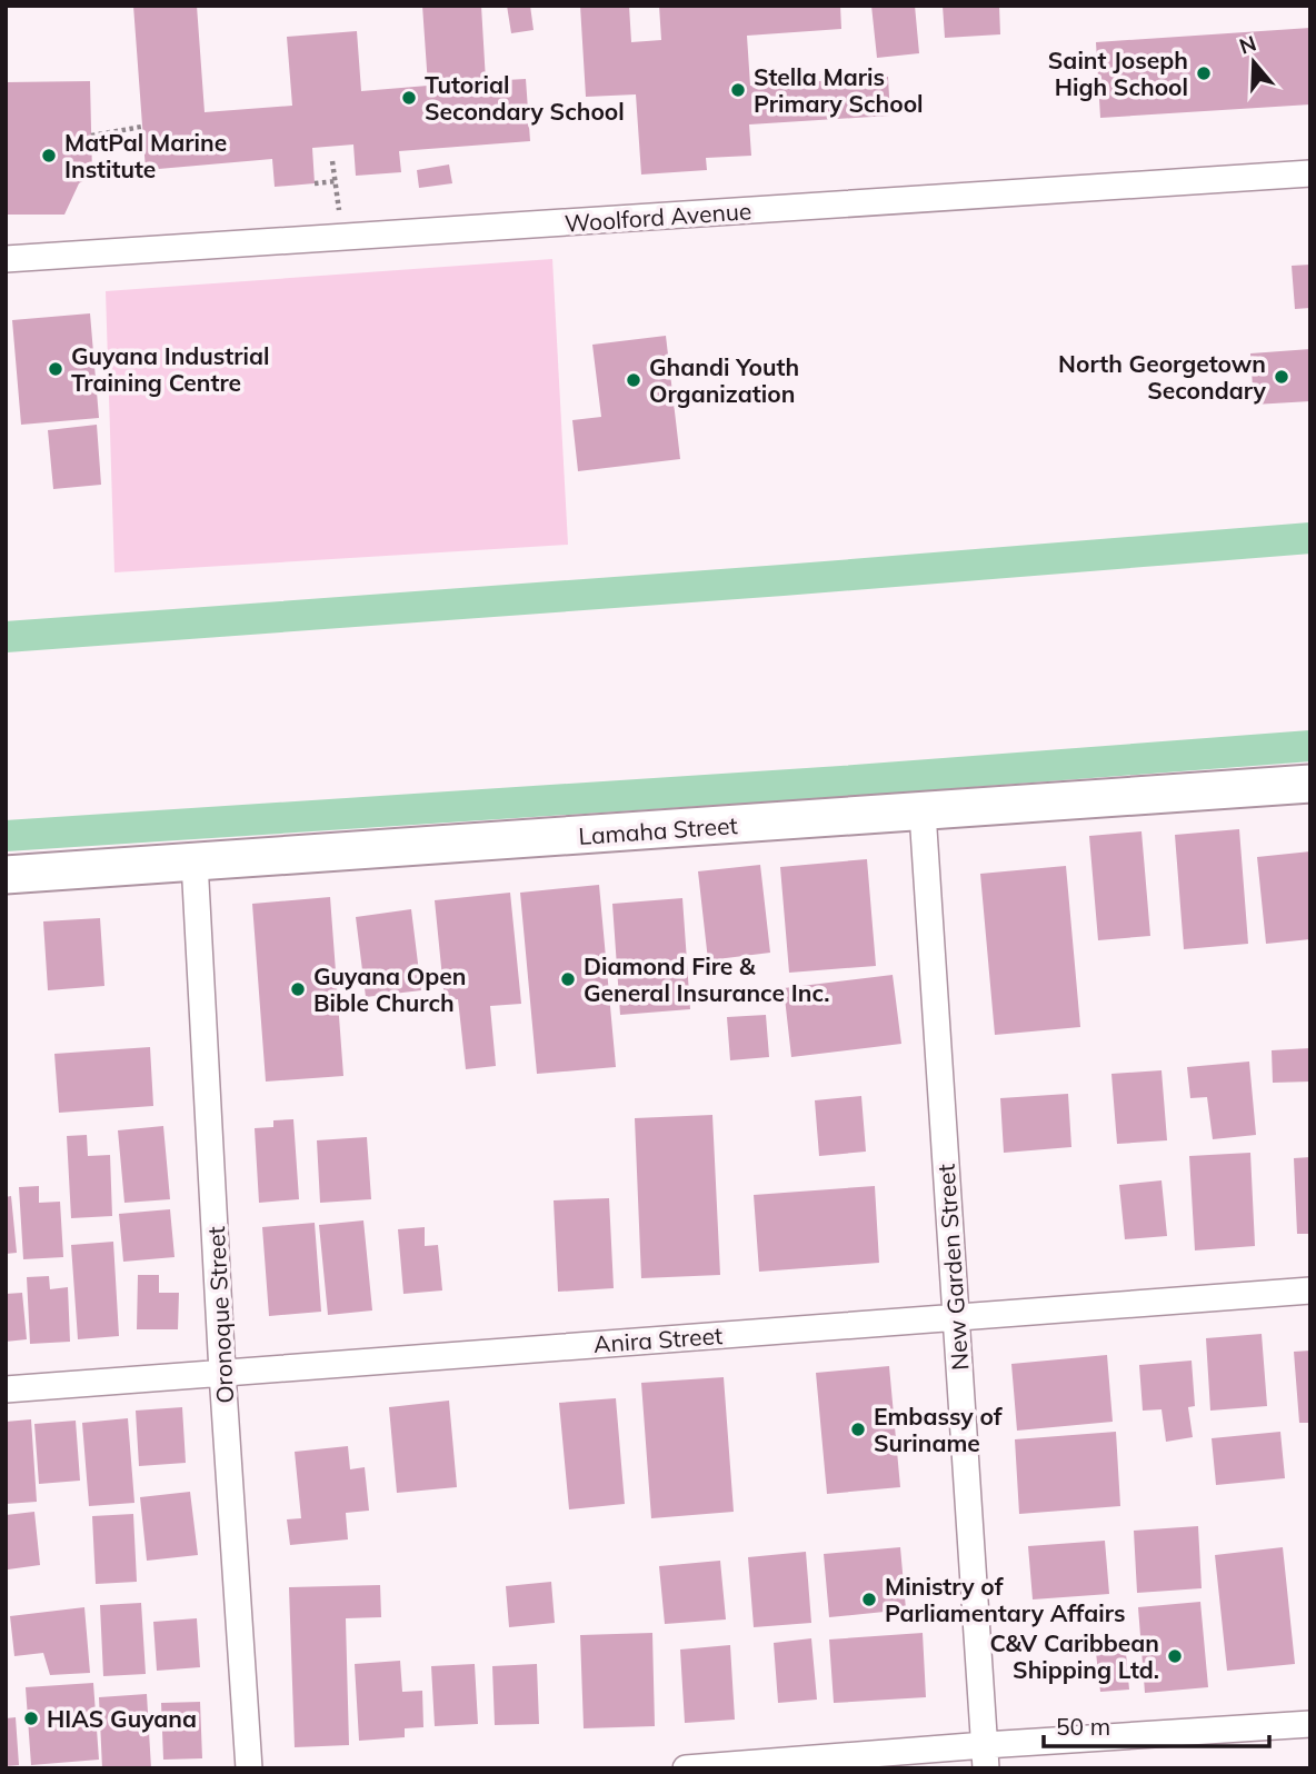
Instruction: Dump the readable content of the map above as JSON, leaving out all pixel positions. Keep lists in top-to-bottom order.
{
  "streets": {
    "street": [
      "Woolford Avenue",
      "Lamaha Street",
      "New Garden Street",
      "Oronoque Street",
      "Anira Street"
    ]
  },
  "crossings": [
    ["Lamaha Street", "New Garden Street"],
    ["Lamaha Street", "Oronoque Street"],
    ["New Garden Street", "Anira Street"],
    ["Oronoque Street", "Anira Street"]
  ],
  "places": [
    "Saint Joseph High School",
    "Stella Maris Primary School",
    "Tutorial Secondary School",
    "MatPal Marine Institute",
    "Guyana Industrial Training Centre",
    "North Georgetown Secondary",
    "Ghandi Youth Organization",
    "Diamond Fire & General Insurance Inc.",
    "Guyana Open Bible Church",
    "Embassy of Suriname",
    "Ministry of Parliamentary Affairs",
    "C&V Caribbean Shipping Ltd.",
    "HIAS Guyana"
  ],
  "scale_bar": "50 m",
  "north": "top"
}
